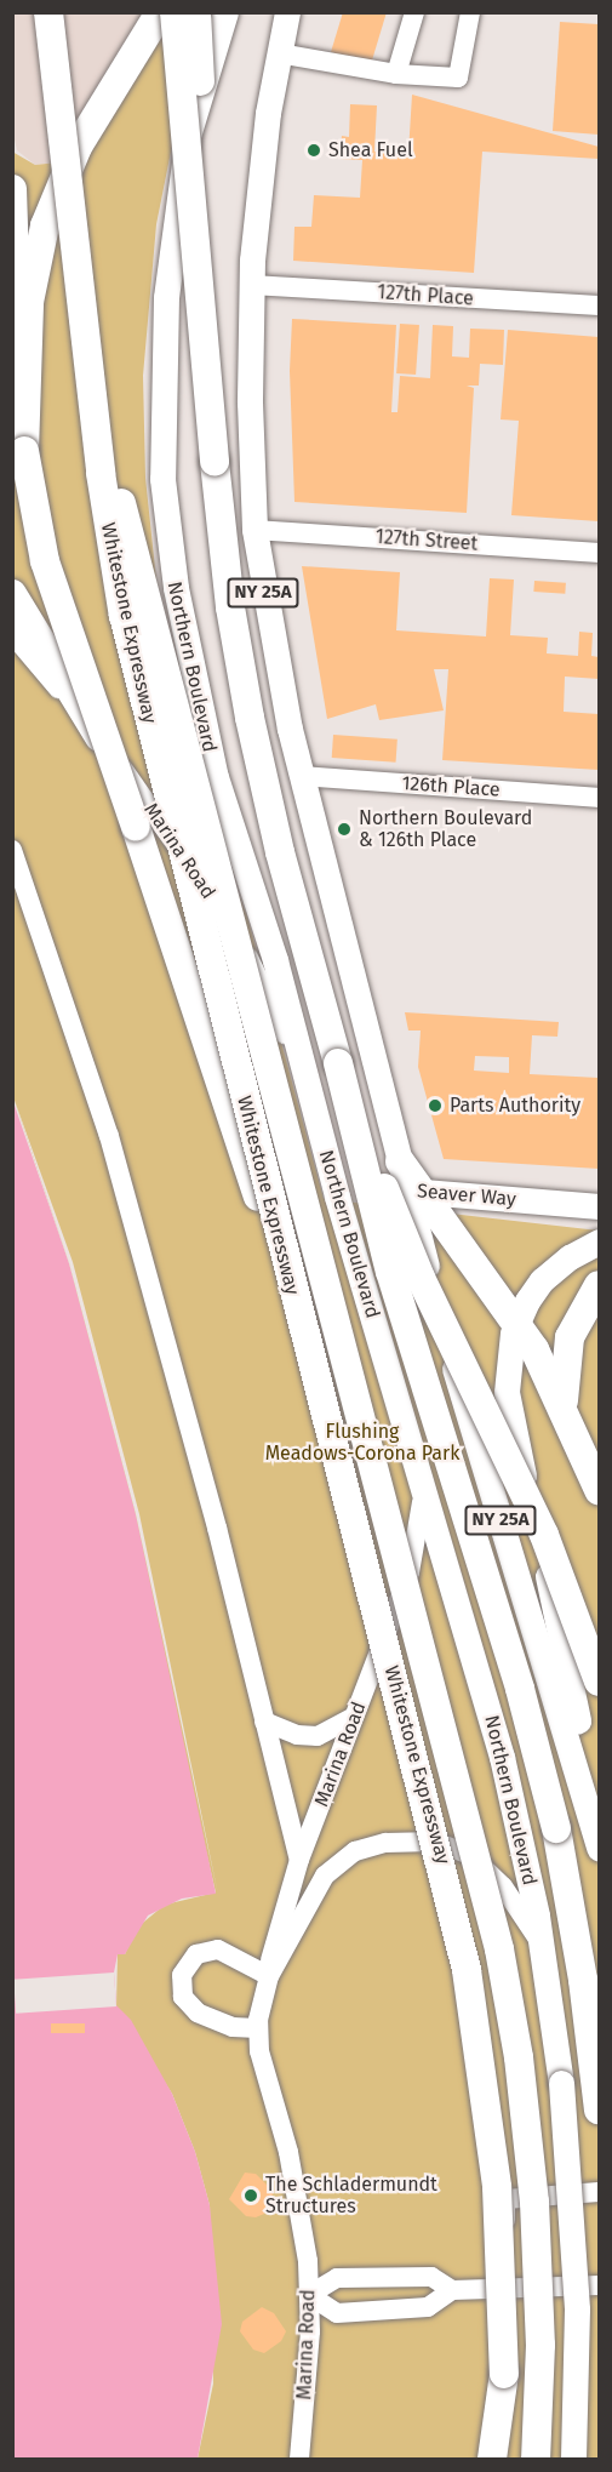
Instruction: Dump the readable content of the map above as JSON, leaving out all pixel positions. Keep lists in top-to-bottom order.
{
  "streets": {
    "highway": ["Whitestone Expressway"],
    "main road": ["NY 25A", "Northern Boulevard", "Seaver Way"],
    "street": [
      "127th Place",
      "127th Street",
      "126th Place",
      "Marina Road"
    ]
  },
  "crossings": [
    ["127th Place", "NY 25A"],
    ["127th Street", "NY 25A"],
    ["NY 25A", "126th Place"],
    ["NY 25A", "Seaver Way"],
    ["Northern Boulevard", "Marina Road"],
    ["Northern Boulevard", "Seaver Way"]
  ],
  "parks": ["Flushing Meadows-Corona Park"],
  "places": [
    "Shea Fuel",
    "Northern Boulevard & 126th Place",
    "Parts Authority",
    "The Schladermundt Structures"
  ]
}
